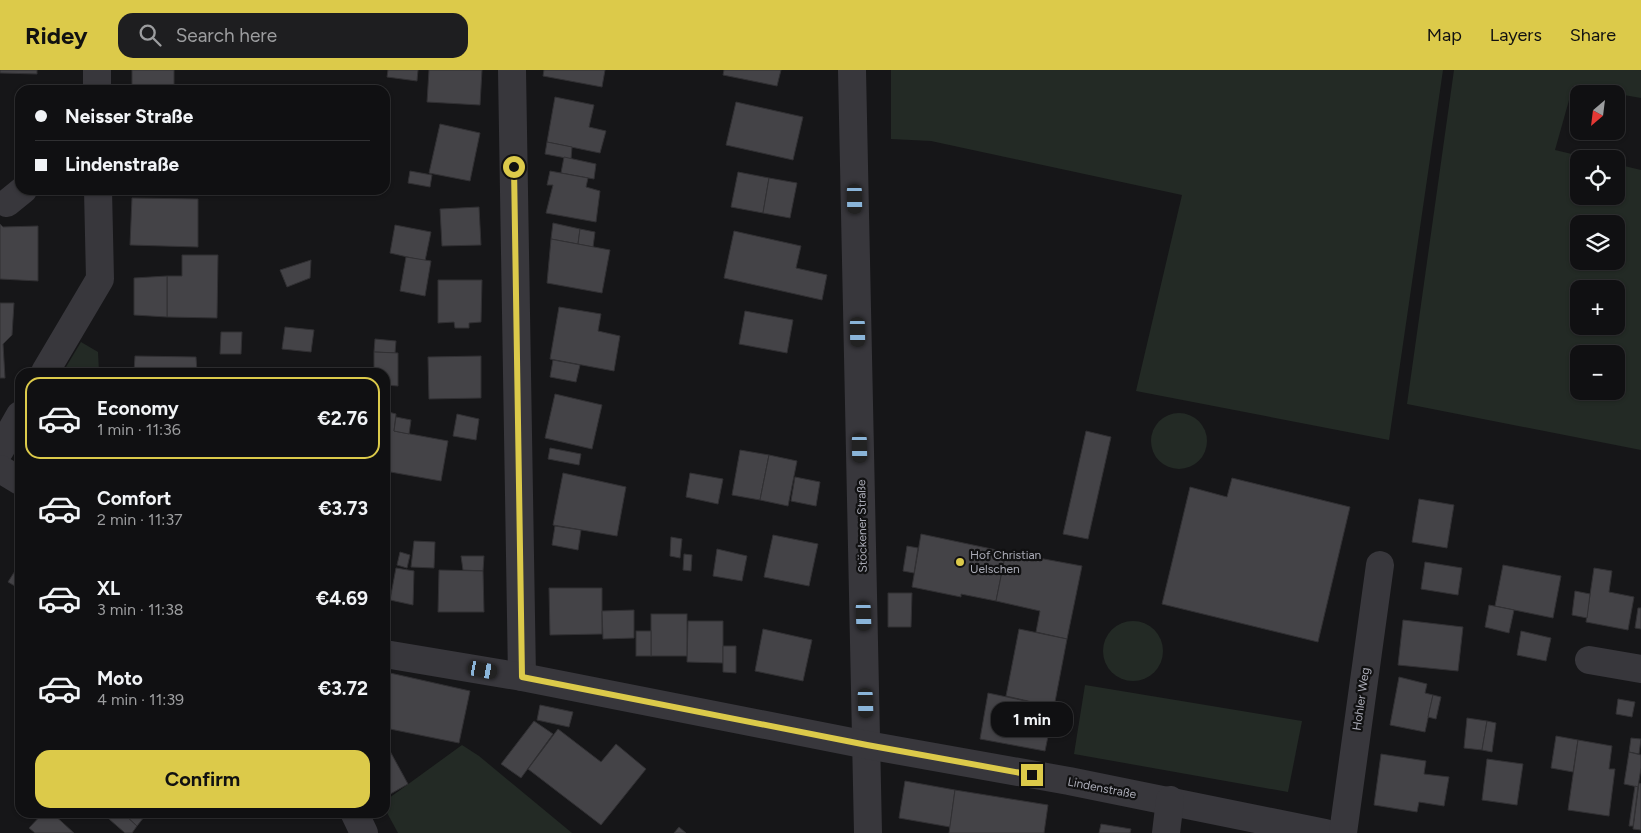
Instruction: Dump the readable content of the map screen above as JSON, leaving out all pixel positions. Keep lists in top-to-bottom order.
{
  "streets": {
    "street": ["Stöckener Straße", "Hohler Weg", "Lindenstraße"]
  },
  "crossings": [
    ["Stöckener Straße", "Lindenstraße"]
  ],
  "places": ["Hof Christian Uelschen"],
  "north": "bottom left",
  "page": {
    "header": "Ridey",
    "search": "Search here",
    "nav": ["Map", "Layers", "Share"],
    "map_buttons": ["+", "−"],
    "banner": ["Neisser Straße", "Lindenstraße"],
    "list": [
      {
        "name": "Economy",
        "note": "1 min · 11:36",
        "value": "€2.76"
      },
      {
        "name": "Comfort",
        "note": "2 min · 11:37",
        "value": "€3.73"
      },
      {
        "name": "XL",
        "note": "3 min · 11:38",
        "value": "€4.69"
      },
      {
        "name": "Moto",
        "note": "4 min · 11:39",
        "value": "€3.72"
      }
    ],
    "bubble": "1 min",
    "buttons": "Confirm"
  }
}
